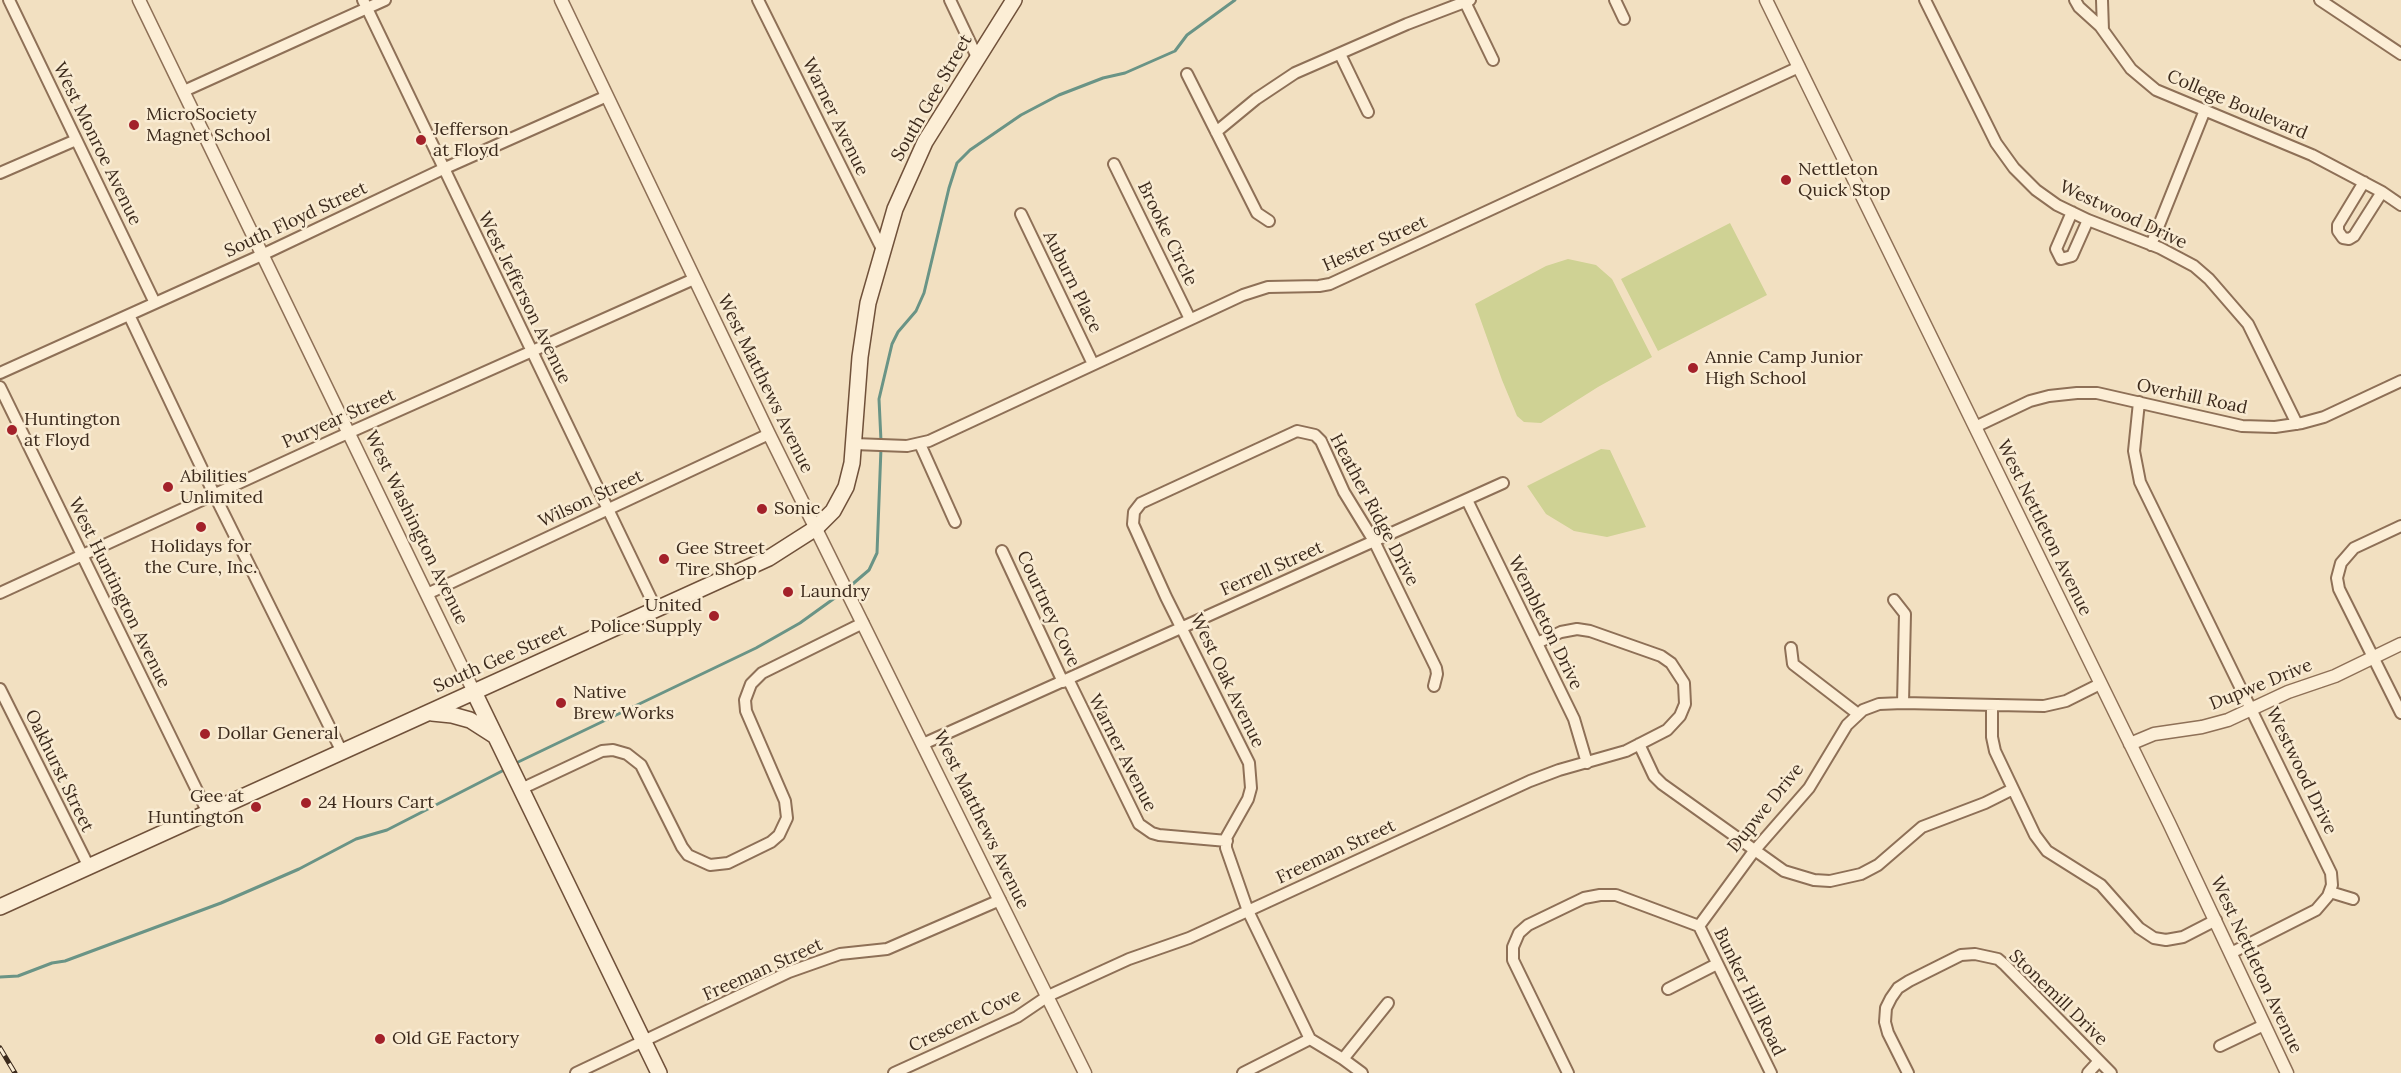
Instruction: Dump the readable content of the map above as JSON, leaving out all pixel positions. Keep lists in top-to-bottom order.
{
  "streets": {
    "main road": ["South Gee Street", "West Washington Avenue"],
    "street": [
      "College Boulevard",
      "Warner Avenue",
      "West Monroe Avenue",
      "Westwood Drive",
      "South Floyd Street",
      "Brooke Circle",
      "Hester Street",
      "Auburn Place",
      "West Jefferson Avenue",
      "West Matthews Avenue",
      "Overhill Road",
      "Puryear Street",
      "Wilson Street",
      "Heather Ridge Drive",
      "West Nettleton Avenue",
      "Ferrell Street",
      "West Huntington Avenue",
      "Courtney Cove",
      "Wembleton Drive",
      "West Oak Avenue",
      "Dupwe Drive",
      "Oakhurst Street",
      "Freeman Street",
      "Bunker Hill Road",
      "Stonemill Drive",
      "Crescent Cove"
    ]
  },
  "crossings": [
    ["South Gee Street", "Warner Avenue"],
    ["South Gee Street", "Hester Street"],
    ["South Gee Street", "West Jefferson Avenue"],
    ["South Gee Street", "West Matthews Avenue"],
    ["South Gee Street", "West Washington Avenue"],
    ["South Gee Street", "West Huntington Avenue"],
    ["South Gee Street", "Oakhurst Street"],
    ["Warner Avenue", "Ferrell Street"],
    ["Warner Avenue", "Courtney Cove"],
    ["Warner Avenue", "West Oak Avenue"],
    ["West Monroe Avenue", "South Floyd Street"],
    ["Westwood Drive", "Overhill Road"],
    ["Westwood Drive", "Dupwe Drive"],
    ["South Floyd Street", "West Jefferson Avenue"],
    ["South Floyd Street", "West Matthews Avenue"],
    ["South Floyd Street", "West Washington Avenue"],
    ["Brooke Circle", "Hester Street"],
    ["Hester Street", "Auburn Place"],
    ["Hester Street", "West Nettleton Avenue"],
    ["West Jefferson Avenue", "Puryear Street"],
    ["West Jefferson Avenue", "Wilson Street"],
    ["West Matthews Avenue", "Puryear Street"],
    ["West Matthews Avenue", "Wilson Street"],
    ["West Matthews Avenue", "Ferrell Street"],
    ["West Matthews Avenue", "Freeman Street"],
    ["West Matthews Avenue", "Crescent Cove"],
    ["Overhill Road", "West Nettleton Avenue"],
    ["Puryear Street", "West Washington Avenue"],
    ["Puryear Street", "West Huntington Avenue"],
    ["Wilson Street", "West Washington Avenue"],
    ["Heather Ridge Drive", "Ferrell Street"],
    ["Heather Ridge Drive", "West Oak Avenue"],
    ["West Washington Avenue", "Freeman Street"],
    ["West Nettleton Avenue", "Dupwe Drive"],
    ["Ferrell Street", "Courtney Cove"],
    ["Ferrell Street", "Wembleton Drive"],
    ["Ferrell Street", "West Oak Avenue"],
    ["Wembleton Drive", "Freeman Street"],
    ["Dupwe Drive", "Bunker Hill Road"],
    ["Freeman Street", "Crescent Cove"]
  ],
  "places": [
    "MicroSociety Magnet School",
    "Jefferson at Floyd",
    "Nettleton Quick Stop",
    "Annie Camp Junior High School",
    "Huntington at Floyd",
    "Abilities Unlimited",
    "Sonic",
    "Holidays for the Cure, Inc.",
    "Gee Street Tire Shop",
    "Laundry",
    "United Police Supply",
    "Native Brew Works",
    "Dollar General",
    "24 Hours Cart",
    "Gee at Huntington",
    "Old GE Factory"
  ]
}
